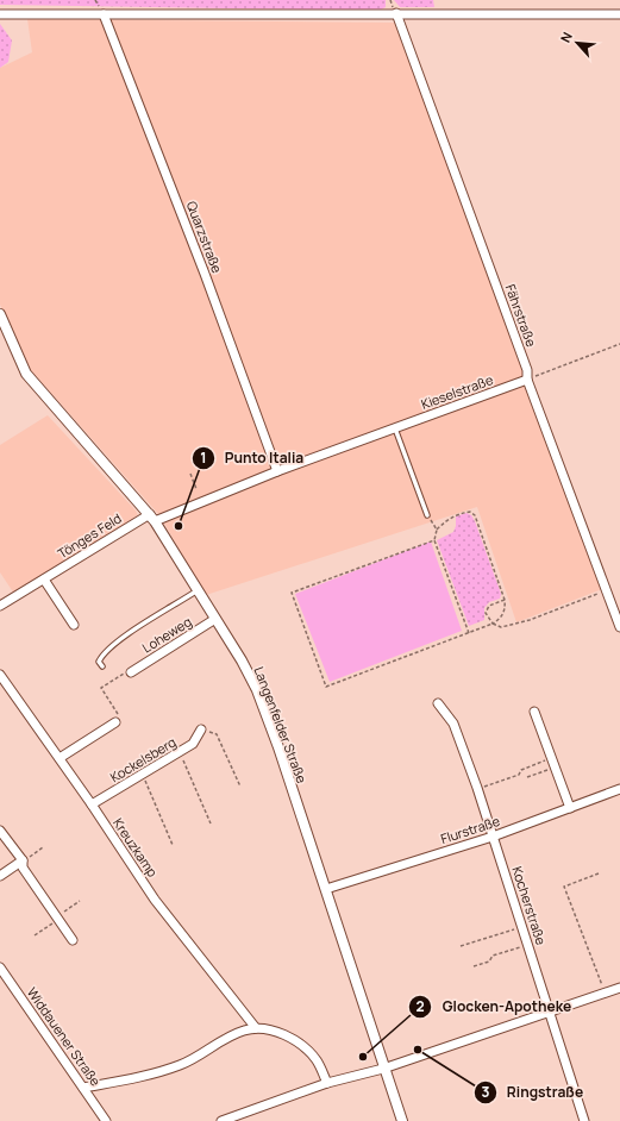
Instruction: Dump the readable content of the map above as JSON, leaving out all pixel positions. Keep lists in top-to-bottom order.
{
  "streets": {
    "street": [
      "Quarzstraße",
      "Fährstraße",
      "Kieselstraße",
      "Tönges Feld",
      "Loheweg",
      "Langenfelder Straße",
      "Kockelsberg",
      "Flurstraße",
      "Kreuzkamp",
      "Kocherstraße",
      "Widdauener Straße"
    ]
  },
  "crossings": [
    ["Quarzstraße", "Kieselstraße"],
    ["Fährstraße", "Kieselstraße"],
    ["Kieselstraße", "Tönges Feld"],
    ["Kieselstraße", "Langenfelder Straße"],
    ["Tönges Feld", "Langenfelder Straße"],
    ["Loheweg", "Langenfelder Straße"],
    ["Langenfelder Straße", "Flurstraße"],
    ["Kockelsberg", "Kreuzkamp"],
    ["Flurstraße", "Kocherstraße"]
  ],
  "places": ["Punto Italia", "Ringstraße", "Glocken-Apotheke"],
  "north": "top left"
}
